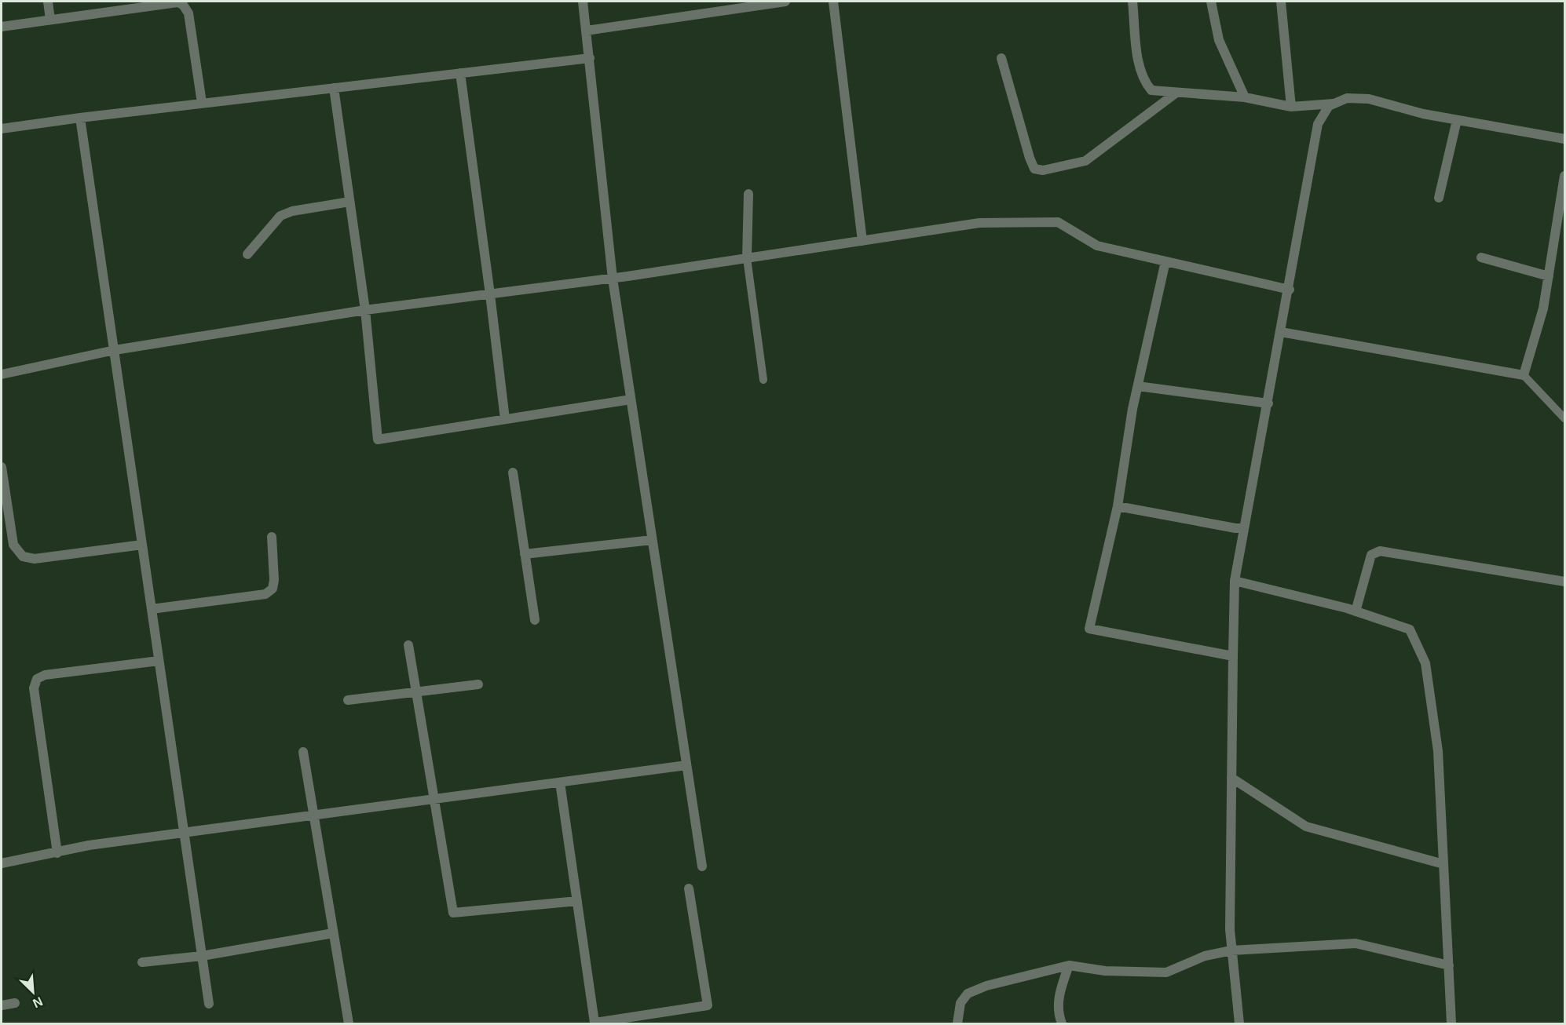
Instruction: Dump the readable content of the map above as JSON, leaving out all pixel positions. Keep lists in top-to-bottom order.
{
  "north": "bottom right"
}
